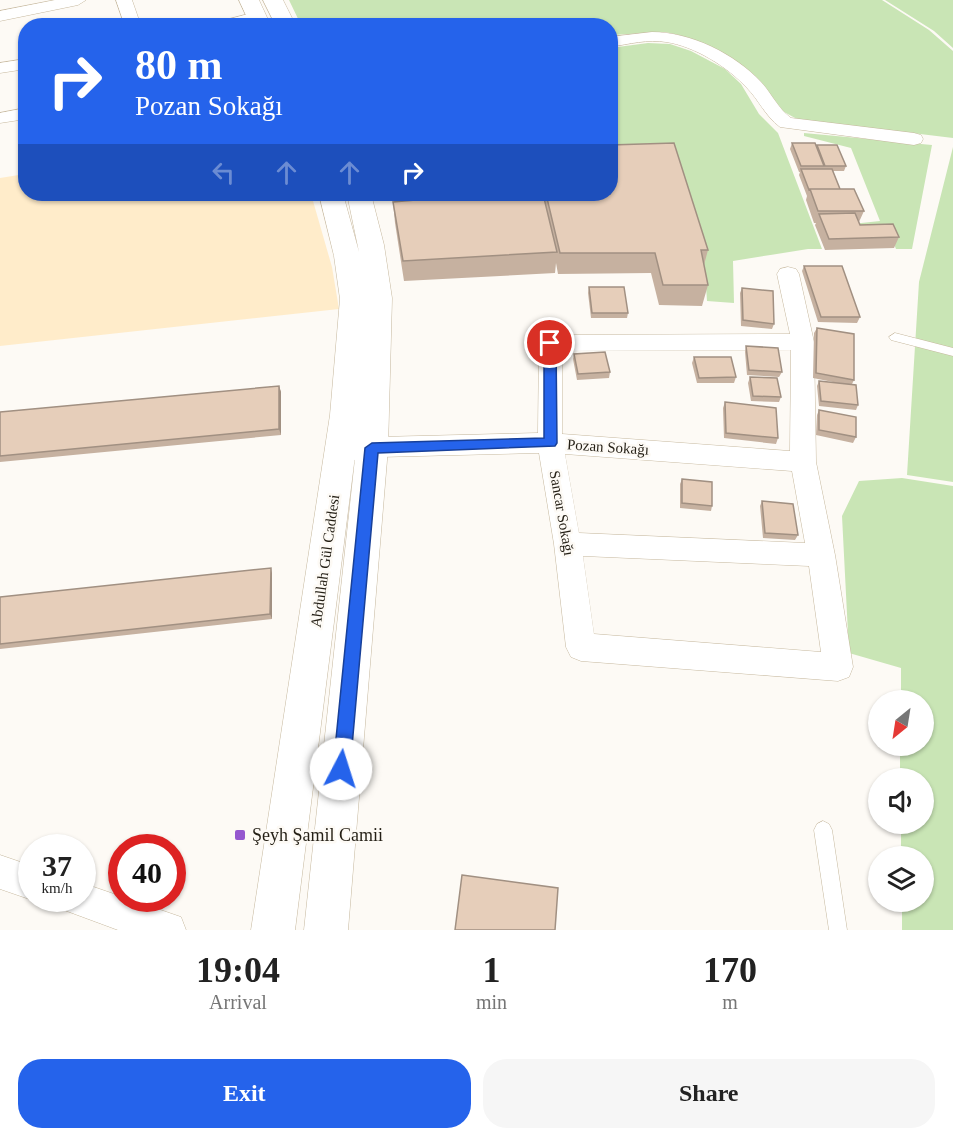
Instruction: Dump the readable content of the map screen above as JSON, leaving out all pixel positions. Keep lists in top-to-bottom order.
{
  "streets": {
    "street": ["Pozan Sokağı", "Sancar Sokağı", "Abdullah Gül Caddesi"]
  },
  "crossings": [
    ["Pozan Sokağı", "Sancar Sokağı"],
    ["Pozan Sokağı", "Abdullah Gül Caddesi"]
  ],
  "places": {
    "transit": ["Şeyh Şamil Camii"]
  },
  "north": "bottom left",
  "page": {
    "turn": ["80 m", "Pozan Sokağı"],
    "speed": "37 km/h",
    "limit": "40",
    "eta": [
      "19:04",
      "Arrival",
      "1",
      "min",
      "170",
      "m"
    ],
    "buttons": ["Exit", "Share"]
  }
}
